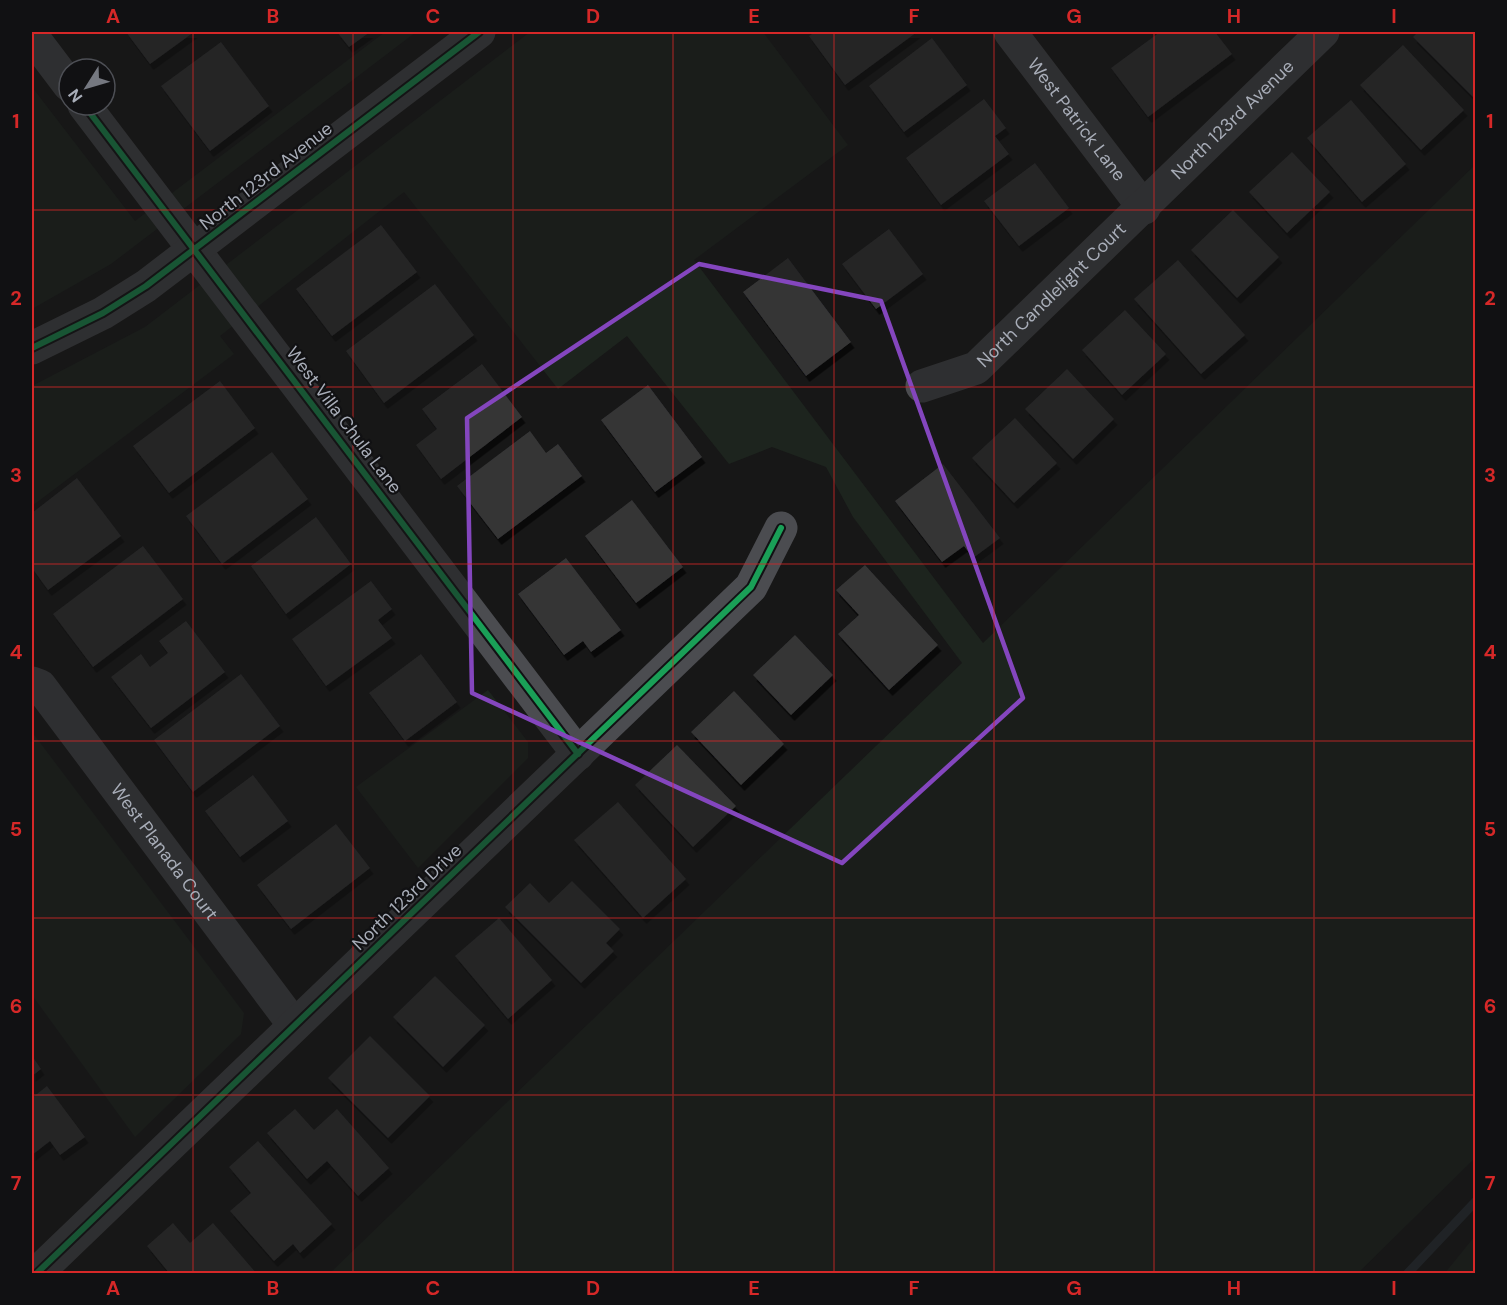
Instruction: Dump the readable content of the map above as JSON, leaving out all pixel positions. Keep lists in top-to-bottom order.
{
  "streets": {
    "street": [
      "West Patrick Lane",
      "North 123rd Avenue",
      "North Candlelight Court",
      "West Villa Chula Lane",
      "West Planada Court",
      "North 123rd Drive"
    ]
  },
  "crossings": [
    ["West Patrick Lane", "North 123rd Avenue"],
    ["West Patrick Lane", "North Candlelight Court"],
    ["North 123rd Avenue", "North Candlelight Court"],
    ["North 123rd Avenue", "West Villa Chula Lane"],
    ["West Villa Chula Lane", "North 123rd Drive"],
    ["West Planada Court", "North 123rd Drive"]
  ],
  "north": "bottom left",
  "grid": {
    "columns": [
      "A",
      "B",
      "C",
      "D",
      "E",
      "F",
      "G",
      "H",
      "I"
    ],
    "rows": [
      "1",
      "2",
      "3",
      "4",
      "5",
      "6",
      "7"
    ]
  }
}
